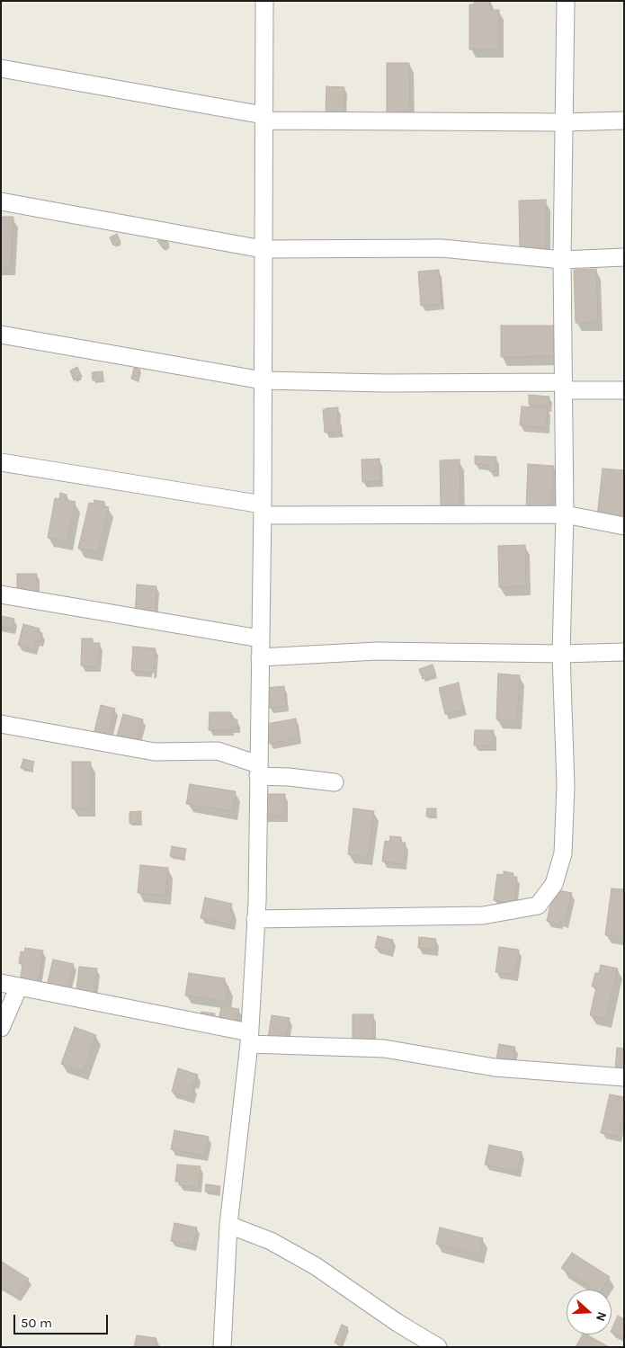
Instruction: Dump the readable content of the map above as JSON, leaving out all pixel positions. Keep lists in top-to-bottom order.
{
  "scale_bar": "50 m",
  "north": "right"
}
